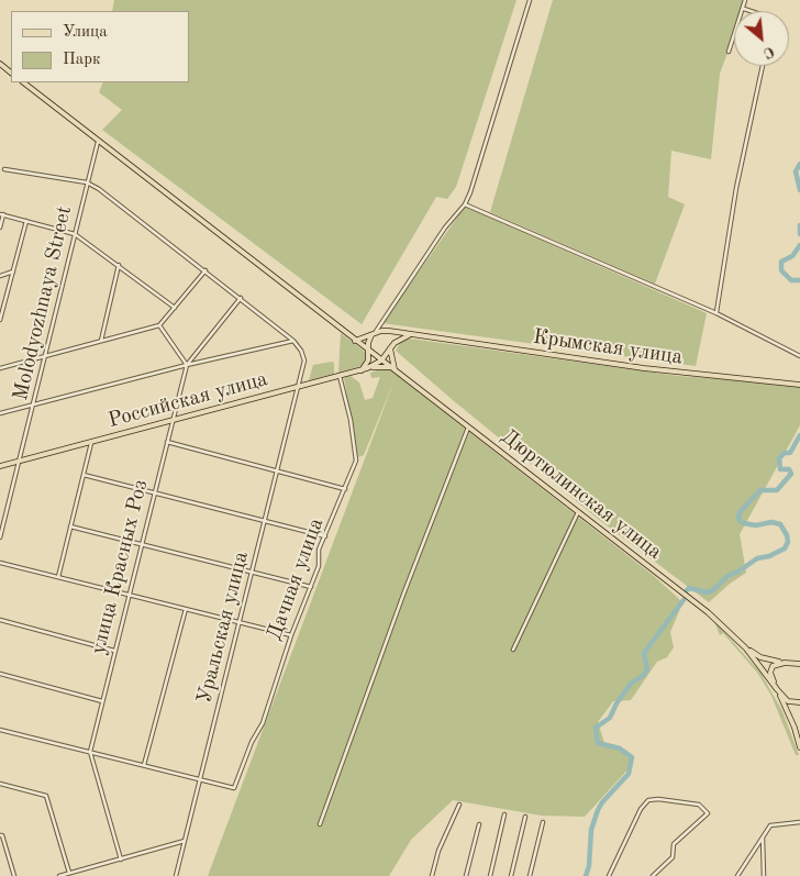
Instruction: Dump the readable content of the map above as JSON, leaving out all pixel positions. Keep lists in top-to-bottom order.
{
  "streets": {
    "main road": ["Крымская улица", "Российская улица", "Дюртюлинская улица"],
    "street": [
      "Molodyozhnaya Street",
      "улица Красных Роз",
      "Дачная улица",
      "Уральская улица"
    ]
  },
  "crossings": [
    ["Molodyozhnaya Street", "Российская улица"],
    ["Крымская улица", "Дюртюлинская улица"],
    ["Российская улица", "Дюртюлинская улица"],
    ["Российская улица", "улица Красных Роз"],
    ["Российская улица", "Дачная улица"],
    ["Российская улица", "Уральская улица"],
    ["Дачная улица", "Уральская улица"]
  ],
  "legend": ["Улица", "Парк"],
  "north": "bottom right"
}
